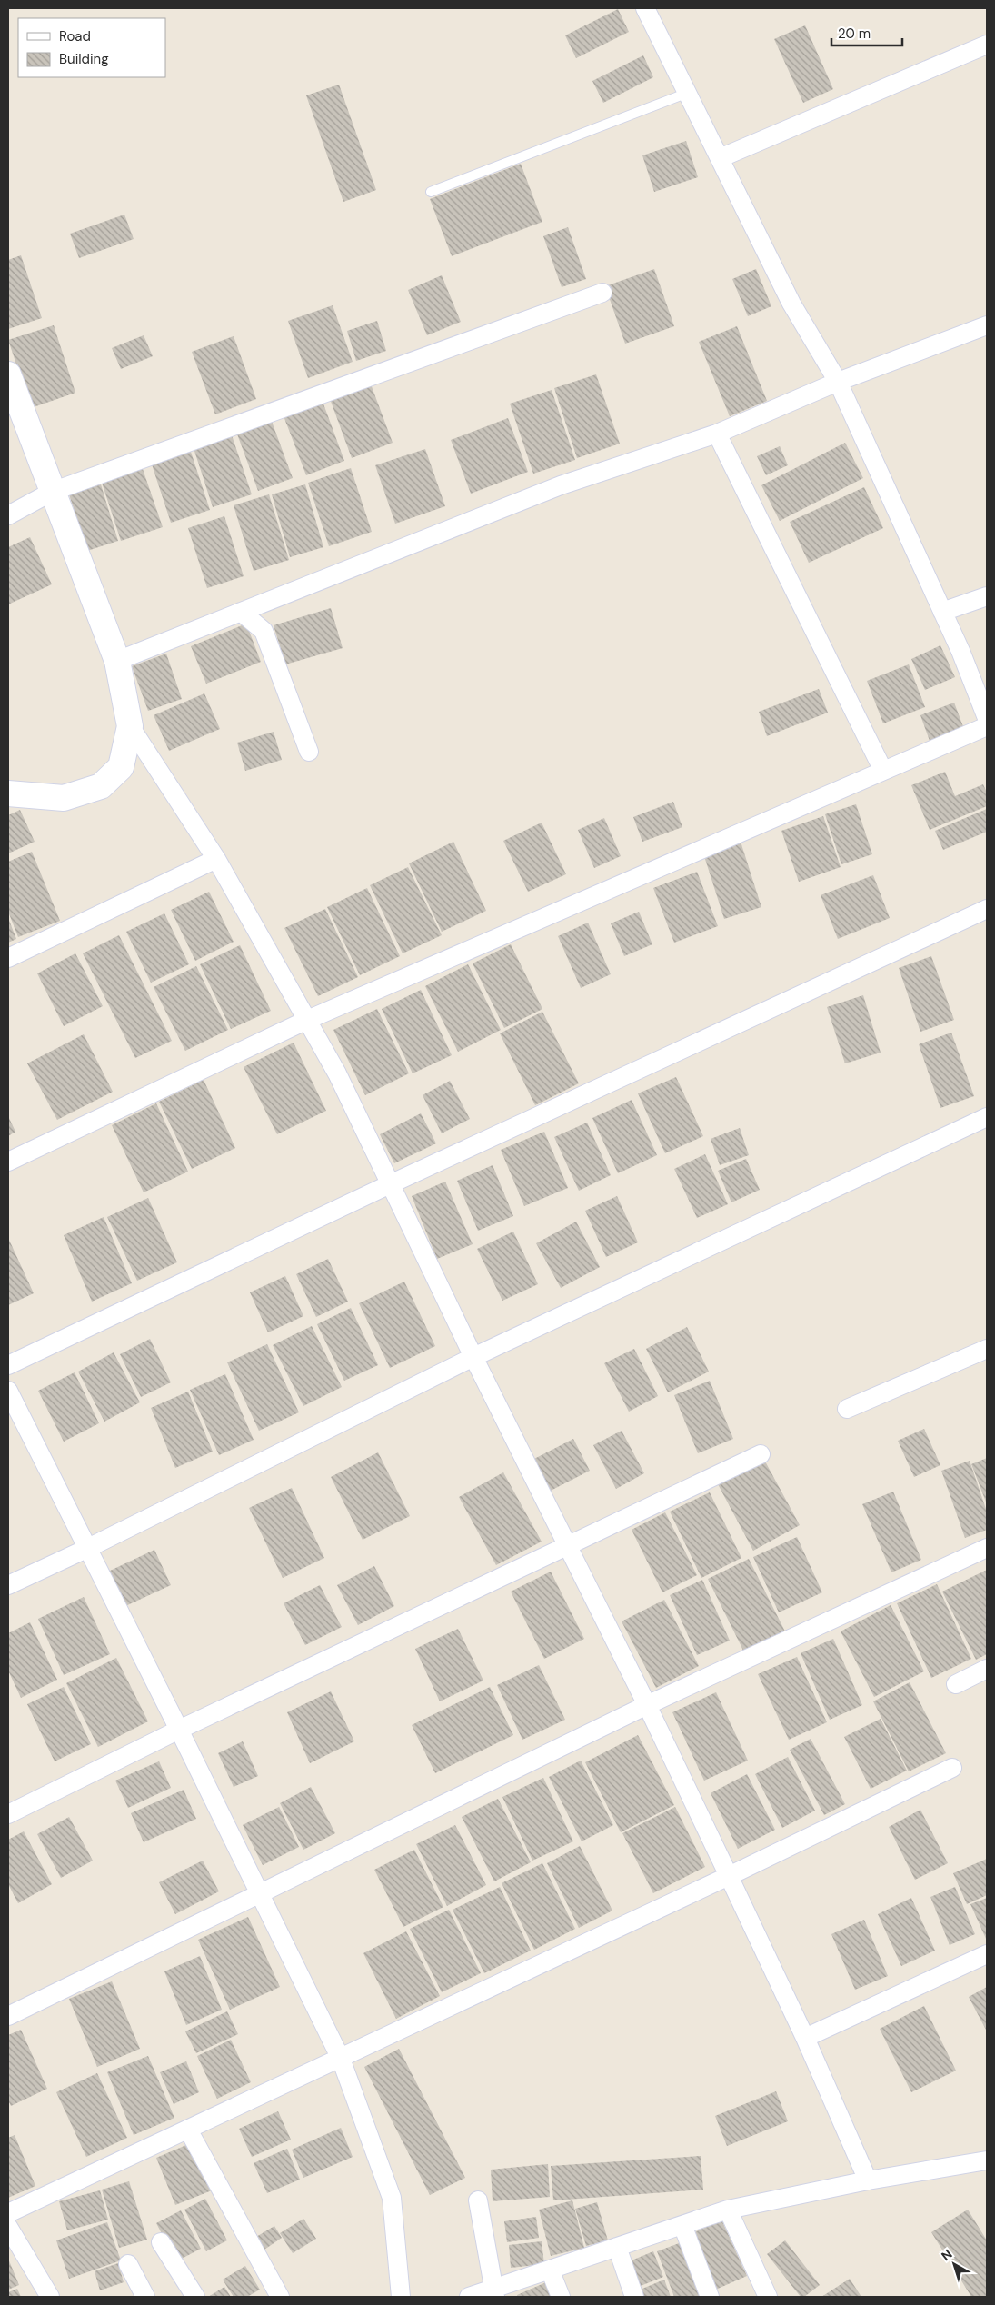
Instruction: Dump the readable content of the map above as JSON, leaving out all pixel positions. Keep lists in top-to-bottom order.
{
  "legend": ["Road", "Building"],
  "scale_bar": "20 m",
  "north": "top left"
}
